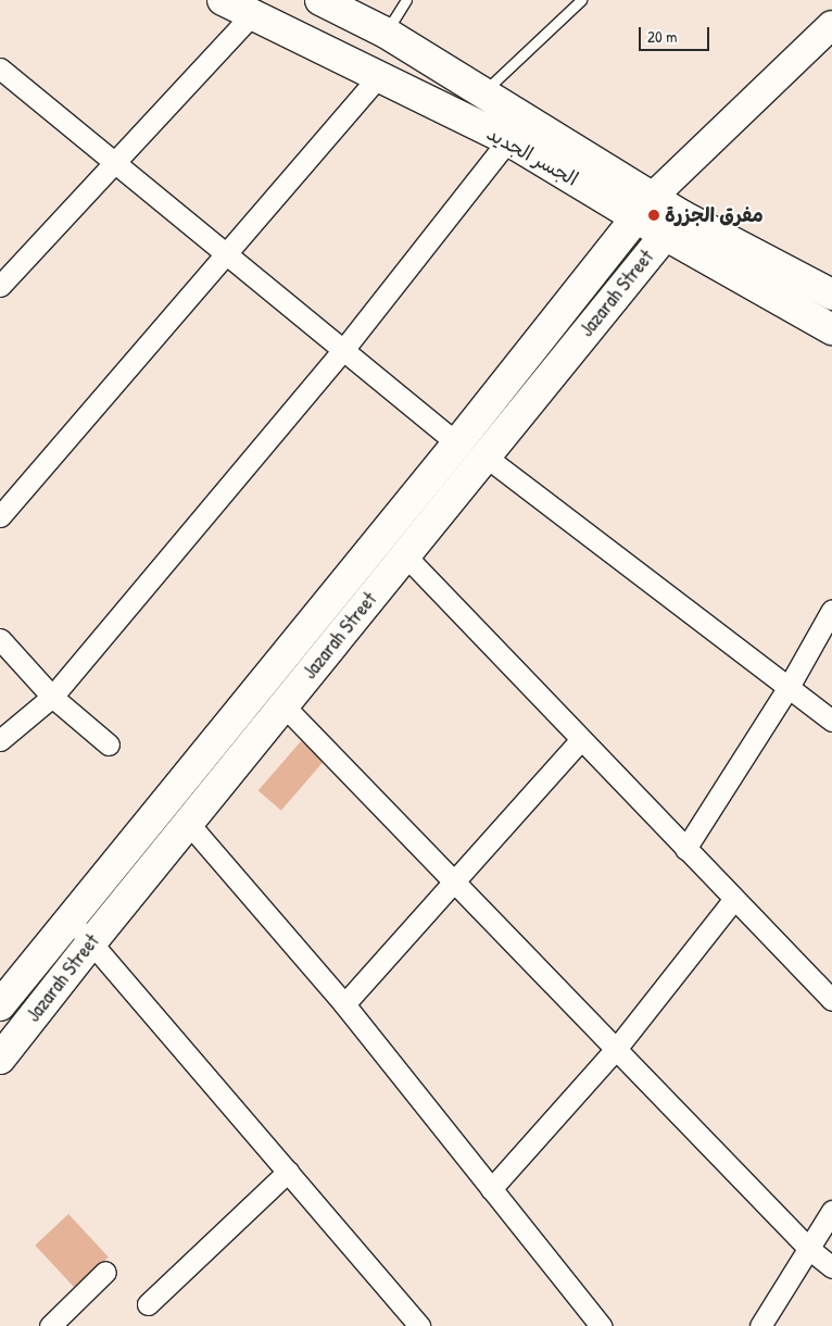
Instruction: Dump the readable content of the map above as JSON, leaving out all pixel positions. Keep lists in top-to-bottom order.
{
  "streets": {
    "main road": ["الجسر الجديد", "Jazarah Street"]
  },
  "crossings": [
    ["الجسر الجديد", "Jazarah Street"]
  ],
  "places": ["مفرق الجزرة"],
  "scale_bar": "20 m"
}
